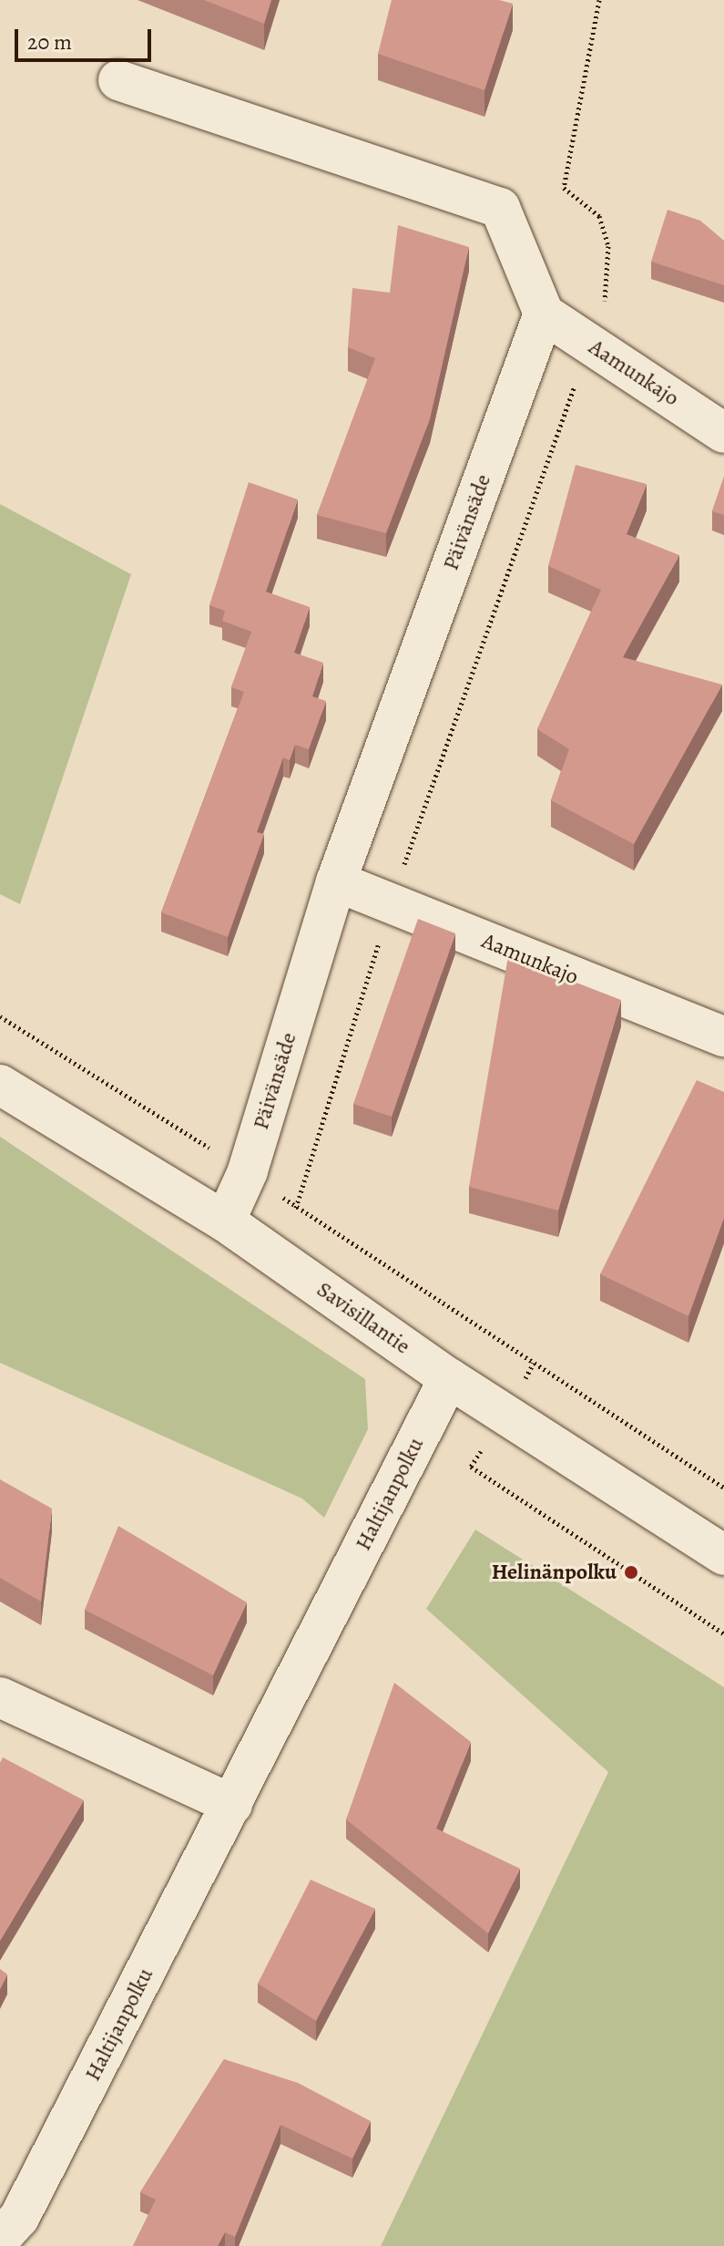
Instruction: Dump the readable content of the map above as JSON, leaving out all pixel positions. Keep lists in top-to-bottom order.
{
  "streets": {
    "street": [
      "Aamunkajo",
      "Päivänsäde",
      "Savisillantie",
      "Haltijanpolku"
    ]
  },
  "crossings": [
    ["Aamunkajo", "Päivänsäde"],
    ["Päivänsäde", "Savisillantie"],
    ["Savisillantie", "Haltijanpolku"]
  ],
  "places": ["Helinänpolku"],
  "scale_bar": "20 m"
}
